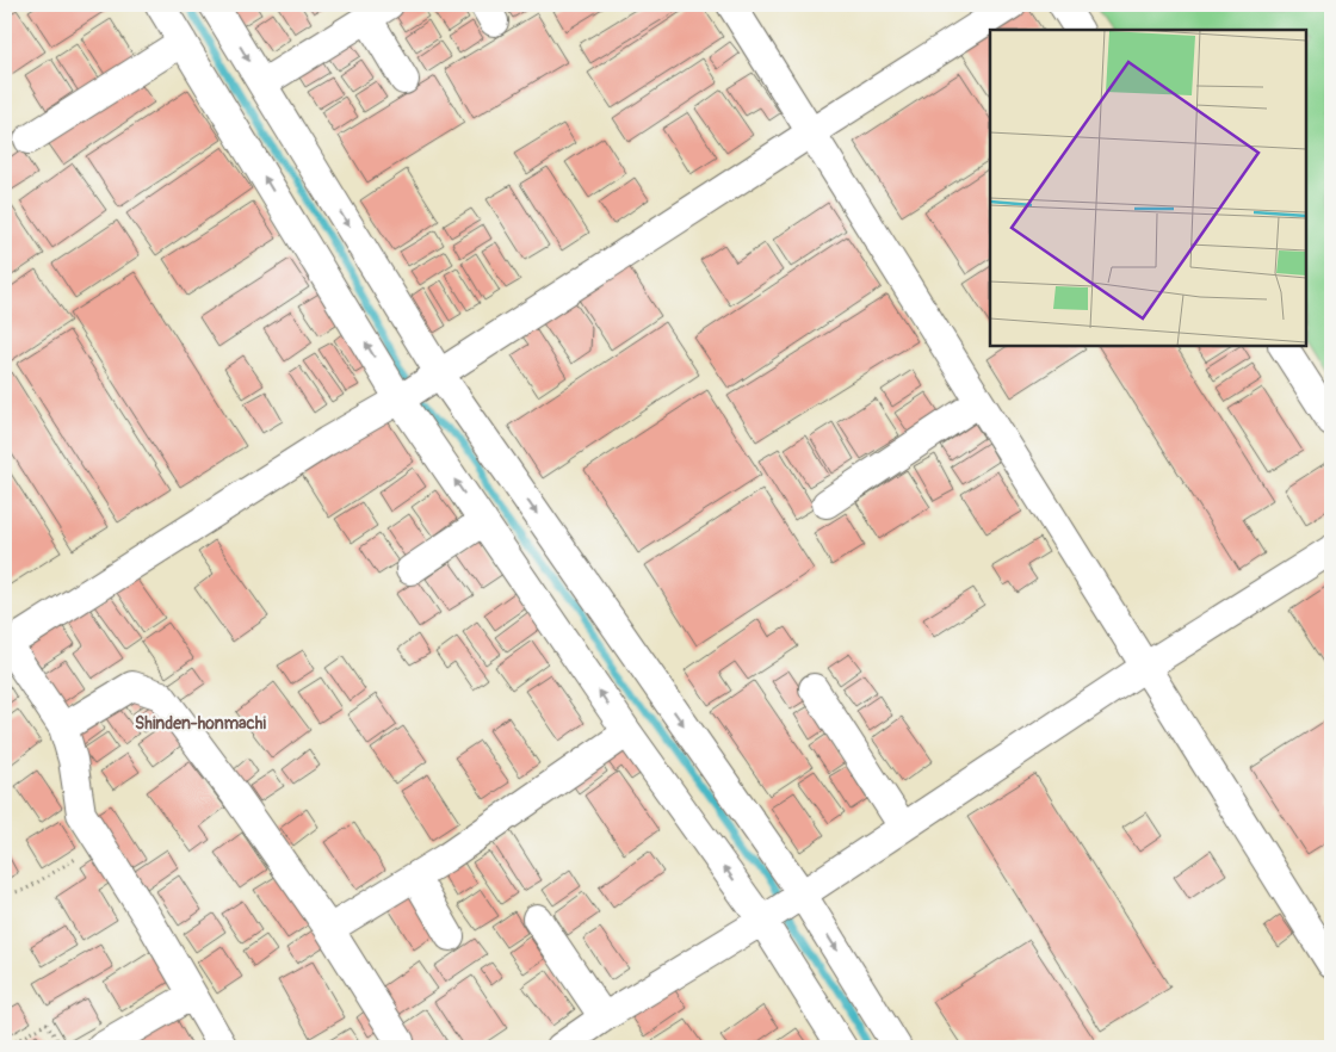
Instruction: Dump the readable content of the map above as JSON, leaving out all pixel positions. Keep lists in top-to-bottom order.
{
  "districts": ["Shinden-honmachi"]
}
